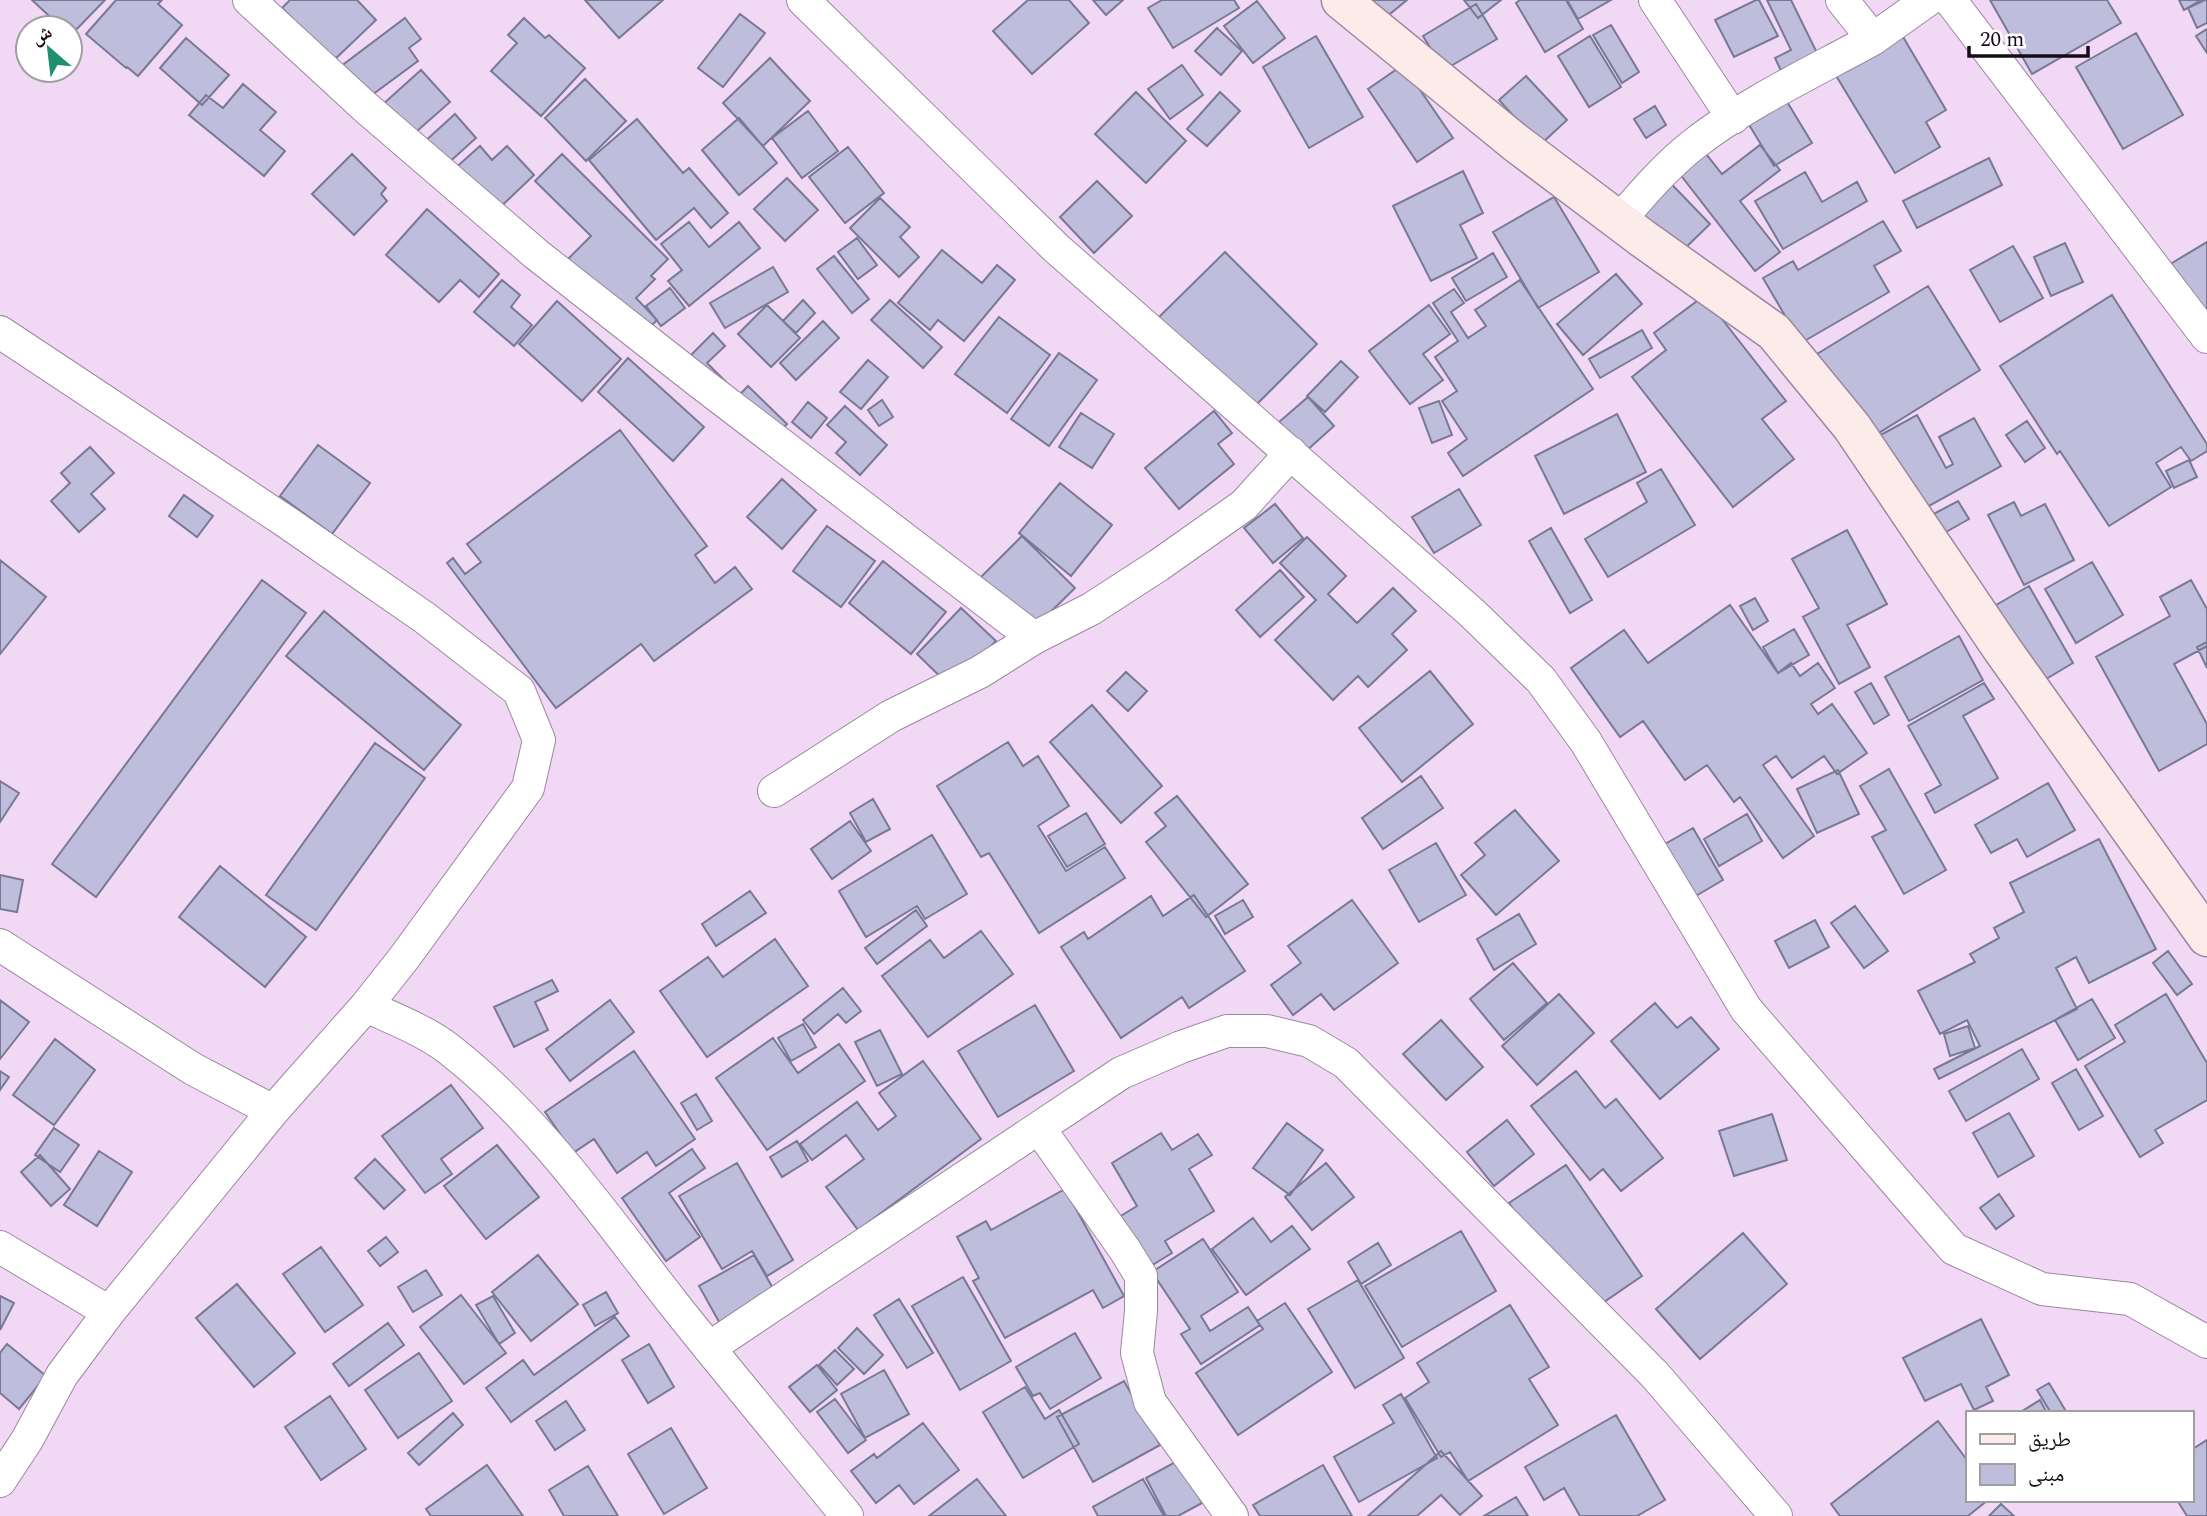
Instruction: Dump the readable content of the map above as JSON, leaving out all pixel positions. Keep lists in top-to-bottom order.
{
  "legend": ["طريق", "مبنى"],
  "scale_bar": "20 m",
  "north": "top left"
}
